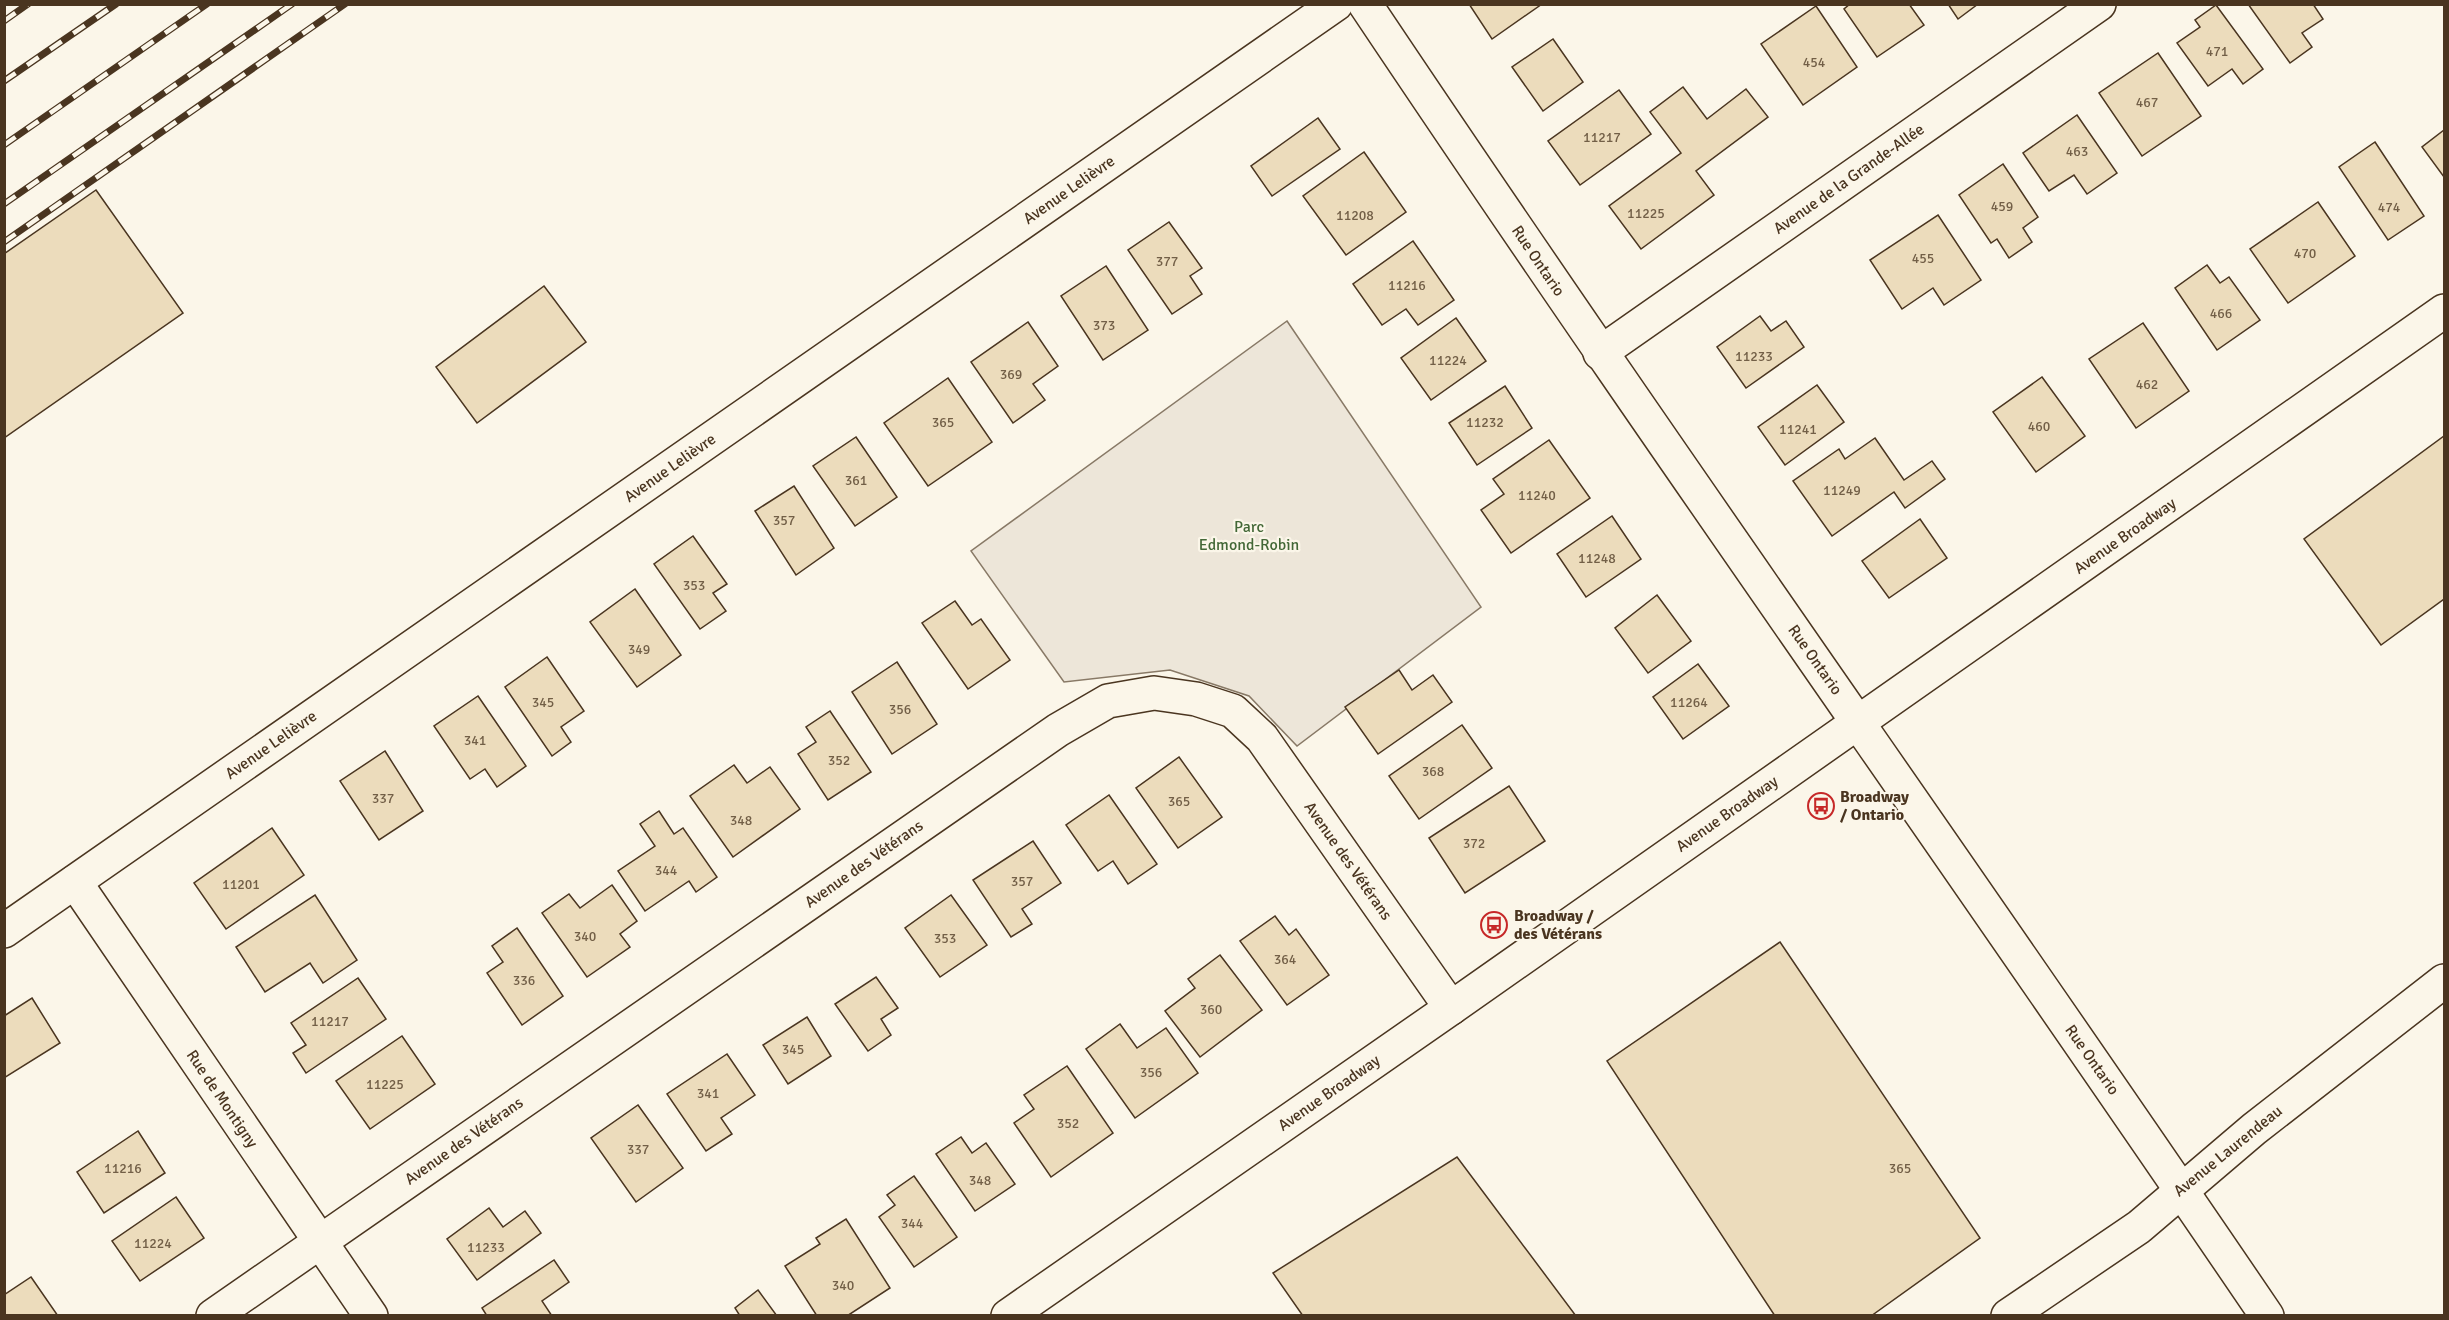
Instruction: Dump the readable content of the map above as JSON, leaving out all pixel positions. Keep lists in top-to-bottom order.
{
  "streets": {
    "street": [
      "Avenue de la Grande-Allée",
      "Avenue Lelièvre",
      "Rue Ontario",
      "Avenue Broadway",
      "Avenue des Vétérans",
      "Rue de Montigny",
      "Avenue Laurendeau"
    ]
  },
  "crossings": [
    ["Avenue de la Grande-Allée", "Rue Ontario"],
    ["Avenue Lelièvre", "Rue de Montigny"],
    ["Rue Ontario", "Avenue Broadway"],
    ["Rue Ontario", "Avenue Laurendeau"],
    ["Avenue Broadway", "Avenue des Vétérans"],
    ["Avenue des Vétérans", "Rue de Montigny"]
  ],
  "parks": ["Parc Edmond-Robin"],
  "places": {
    "bus stop": ["Broadway / Ontario", "Broadway / des Vétérans"]
  },
  "house_numbers": [
    "471",
    "454",
    "467",
    "11217",
    "463",
    "459",
    "474",
    "11225",
    "11208",
    "470",
    "455",
    "377",
    "11216",
    "466",
    "373",
    "11233",
    "11224",
    "369",
    "462",
    "365",
    "11232",
    "460",
    "11241",
    "361",
    "11249",
    "11240",
    "357",
    "11248",
    "353",
    "349",
    "345",
    "11264",
    "356",
    "341",
    "352",
    "368",
    "337",
    "365",
    "348",
    "372",
    "344",
    "357",
    "11201",
    "340",
    "353",
    "364",
    "336",
    "360",
    "11217",
    "345",
    "356",
    "11225",
    "341",
    "352",
    "337",
    "11216",
    "365",
    "348",
    "344",
    "11224",
    "11233",
    "340"
  ]
}
